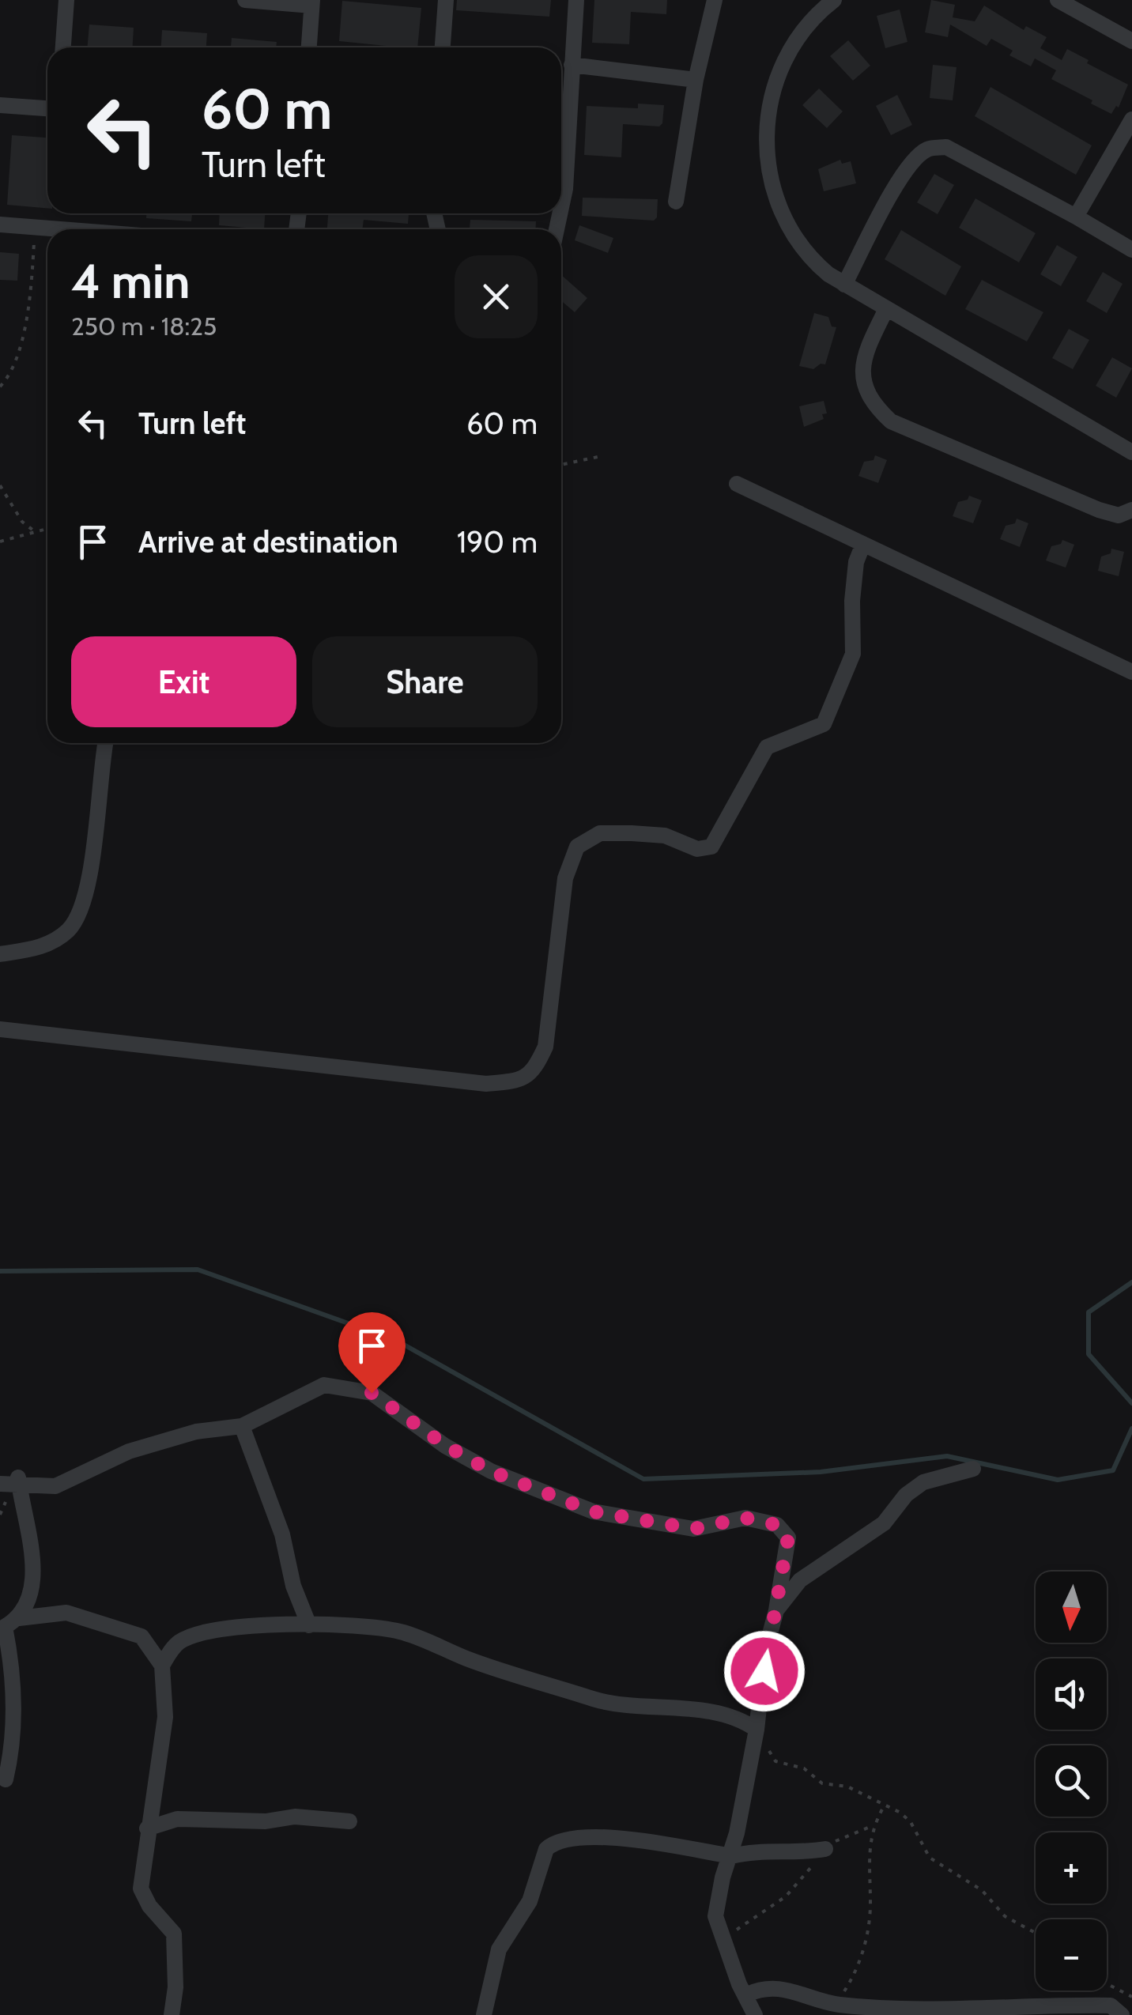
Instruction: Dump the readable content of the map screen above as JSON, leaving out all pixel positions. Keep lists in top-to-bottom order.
{
  "north": "bottom",
  "page": {
    "turn": ["60 m", "Turn left"],
    "heading": ["4 min", "250 m · 18:25"],
    "list": [
      {
        "name": "Turn left",
        "value": "60 m"
      },
      {
        "name": "Arrive at destination",
        "value": "190 m"
      }
    ],
    "buttons": ["Exit", "Share"],
    "map_buttons": ["+", "−"]
  }
}
